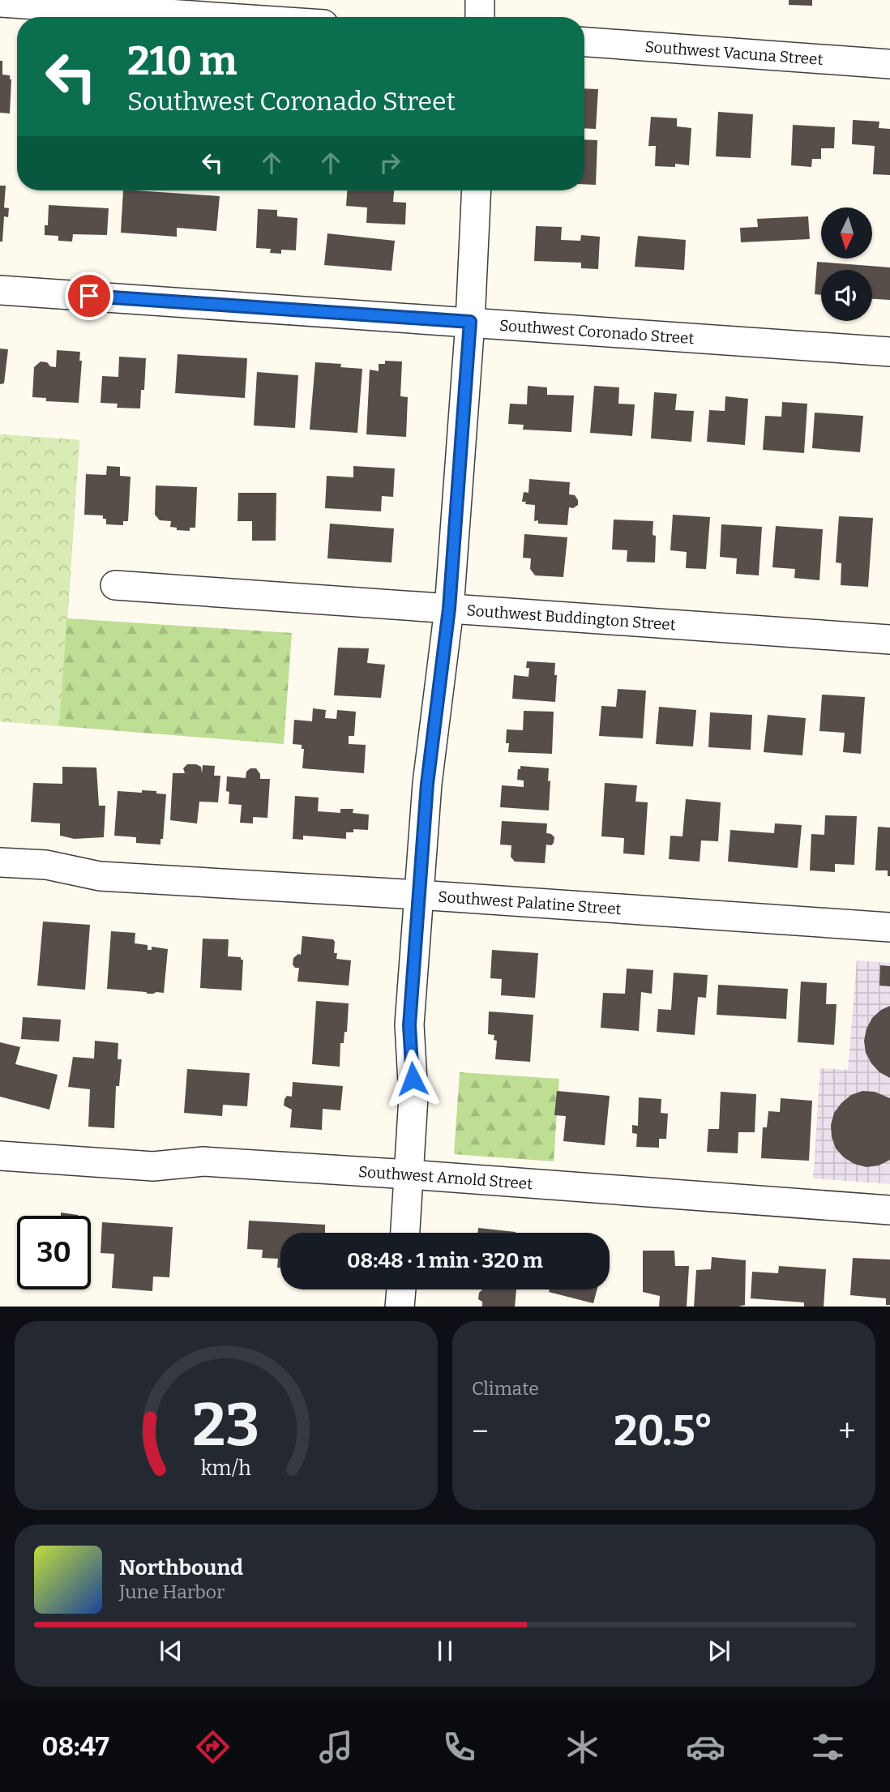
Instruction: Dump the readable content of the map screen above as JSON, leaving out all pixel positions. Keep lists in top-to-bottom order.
{
  "streets": {
    "street": [
      "Southwest Vacuna Street",
      "Southwest Coronado Street",
      "Southwest Buddington Street",
      "Southwest Palatine Street",
      "Southwest Arnold Street"
    ]
  },
  "north": "bottom",
  "page": {
    "turn": ["210 m", "Southwest Coronado Street"],
    "limit": "30",
    "trip": "08:48 · 1 min · 320 m",
    "tile": "Climate",
    "heat": ["−", "20.5°", "+"],
    "song": ["Northbound", "June Harbor"],
    "tabs": "08:47",
    "gauge": ["23", "km/h"]
  }
}
